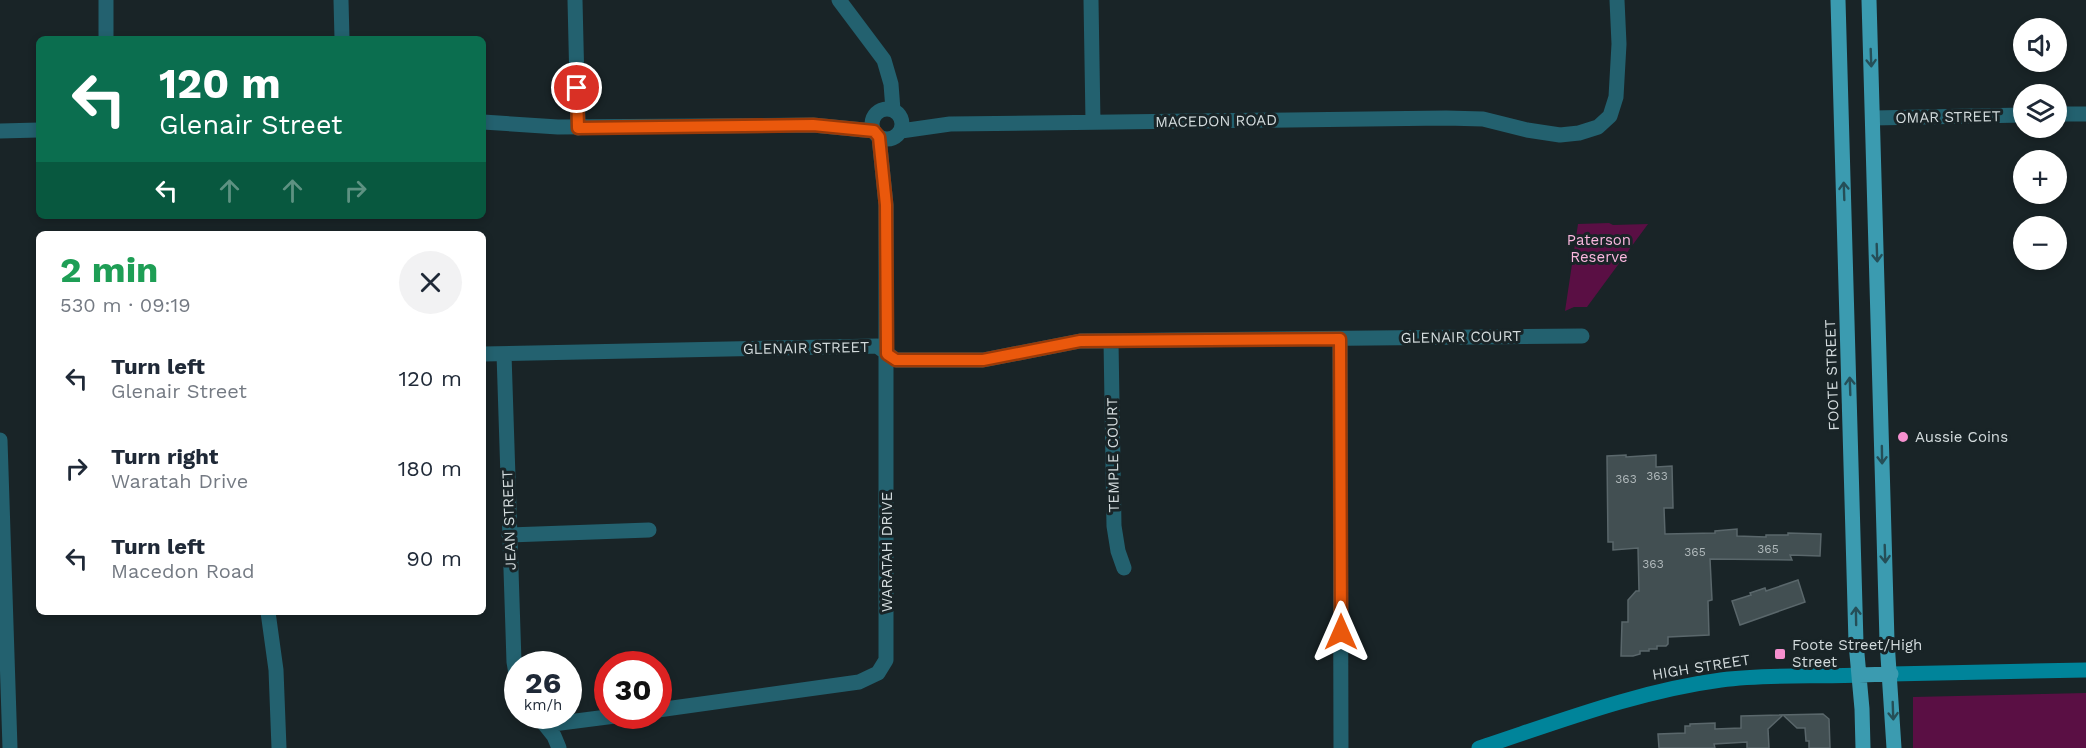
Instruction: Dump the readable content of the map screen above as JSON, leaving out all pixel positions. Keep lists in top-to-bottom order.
{
  "streets": {
    "main road": ["FOOTE STREET", "HIGH STREET"],
    "street": [
      "OMAR STREET",
      "MACEDON ROAD",
      "GLENAIR COURT",
      "GLENAIR STREET",
      "TEMPLE COURT",
      "JEAN STREET",
      "WARATAH DRIVE"
    ]
  },
  "crossings": [
    ["MACEDON ROAD", "WARATAH DRIVE"],
    ["GLENAIR COURT", "GLENAIR STREET"],
    ["GLENAIR STREET", "TEMPLE COURT"],
    ["GLENAIR STREET", "JEAN STREET"],
    ["GLENAIR STREET", "WARATAH DRIVE"],
    ["FOOTE STREET", "HIGH STREET"]
  ],
  "parks": ["Paterson Reserve"],
  "places": {
    "other": ["Aussie Coins"],
    "transit": ["Foote Street/High Street"]
  },
  "house_numbers": [
    "363",
    "363",
    "365",
    "365",
    "363"
  ],
  "page": {
    "map_buttons": ["+", "−"],
    "turn": ["120 m", "Glenair Street"],
    "heading": ["2 min", "530 m · 09:19"],
    "list": [
      {
        "name": "Turn left",
        "note": "Glenair Street",
        "value": "120 m"
      },
      {
        "name": "Turn right",
        "note": "Waratah Drive",
        "value": "180 m"
      },
      {
        "name": "Turn left",
        "note": "Macedon Road",
        "value": "90 m"
      }
    ],
    "speed": "26 km/h",
    "limit": "30"
  }
}
